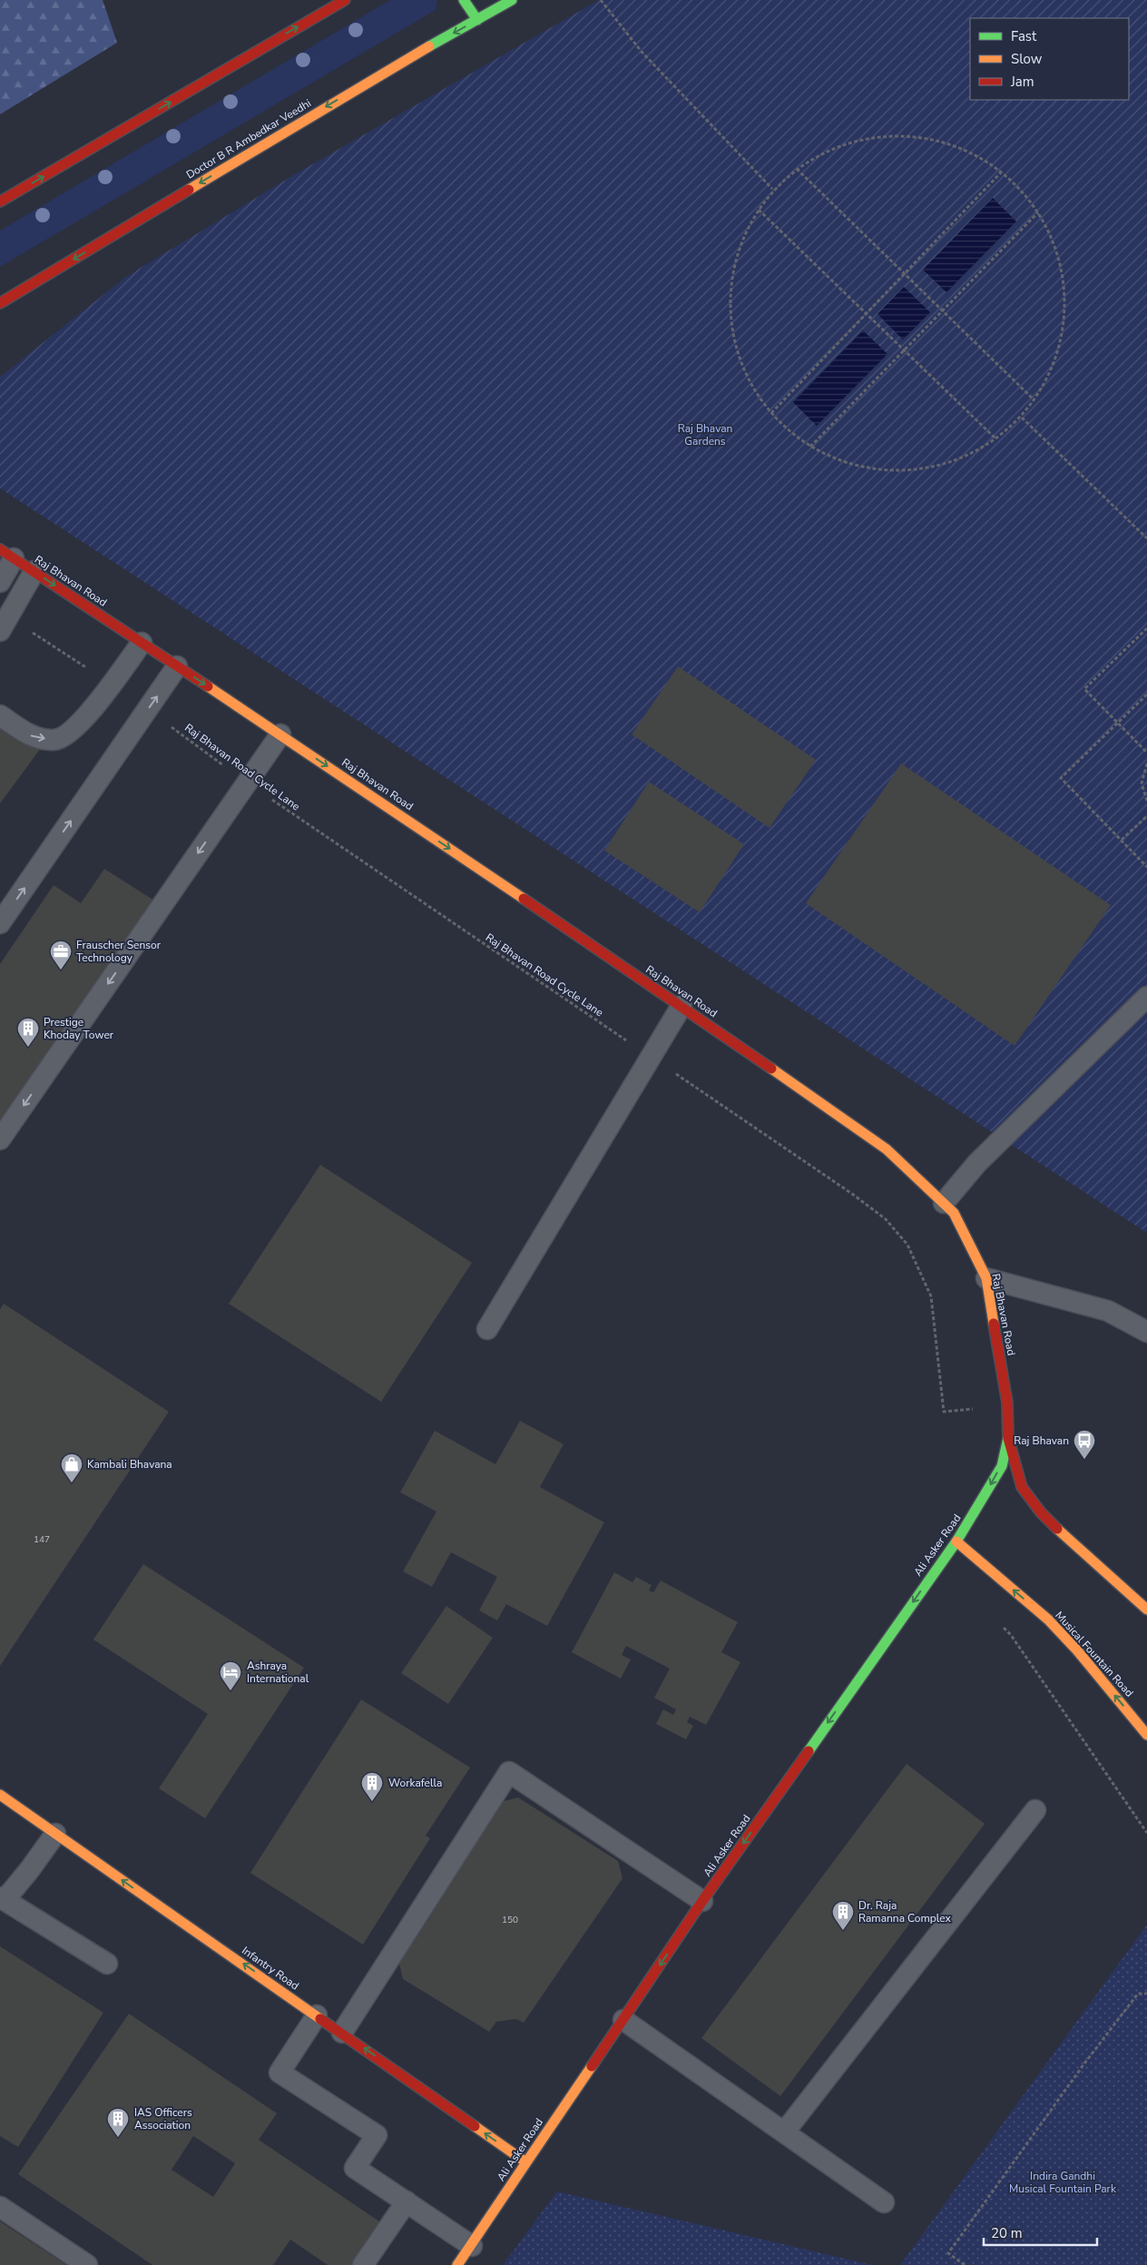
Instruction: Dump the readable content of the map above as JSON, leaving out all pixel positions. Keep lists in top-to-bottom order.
{
  "streets": {
    "main road": [
      "Doctor B R Ambedkar Veedhi",
      "Raj Bhavan Road",
      "Ali Asker Road",
      "Musical Fountain Road",
      "Infantry Road"
    ],
    "path": ["Raj Bhavan Road Cycle Lane"]
  },
  "crossings": [
    ["Raj Bhavan Road", "Ali Asker Road"],
    ["Ali Asker Road", "Musical Fountain Road"],
    ["Ali Asker Road", "Infantry Road"]
  ],
  "one_way": [
    "Raj Bhavan Road",
    "Ali Asker Road",
    "Musical Fountain Road",
    "Infantry Road"
  ],
  "parks": ["Raj Bhavan Gardens", "Indira Gandhi Musical Fountain Park"],
  "places": {
    "office": ["Frauscher Sensor Technology"],
    "building": [
      "Prestige Khoday Tower",
      "Workafella",
      "Dr. Raja Ramanna Complex",
      "IAS Officers Association"
    ],
    "bus stop": ["Raj Bhavan"],
    "shop": ["Kambali Bhavana"],
    "hotel": ["Ashraya International"]
  },
  "house_numbers": ["147", "150"],
  "legend": ["Fast", "Slow", "Jam"],
  "scale_bar": "20 m"
}
